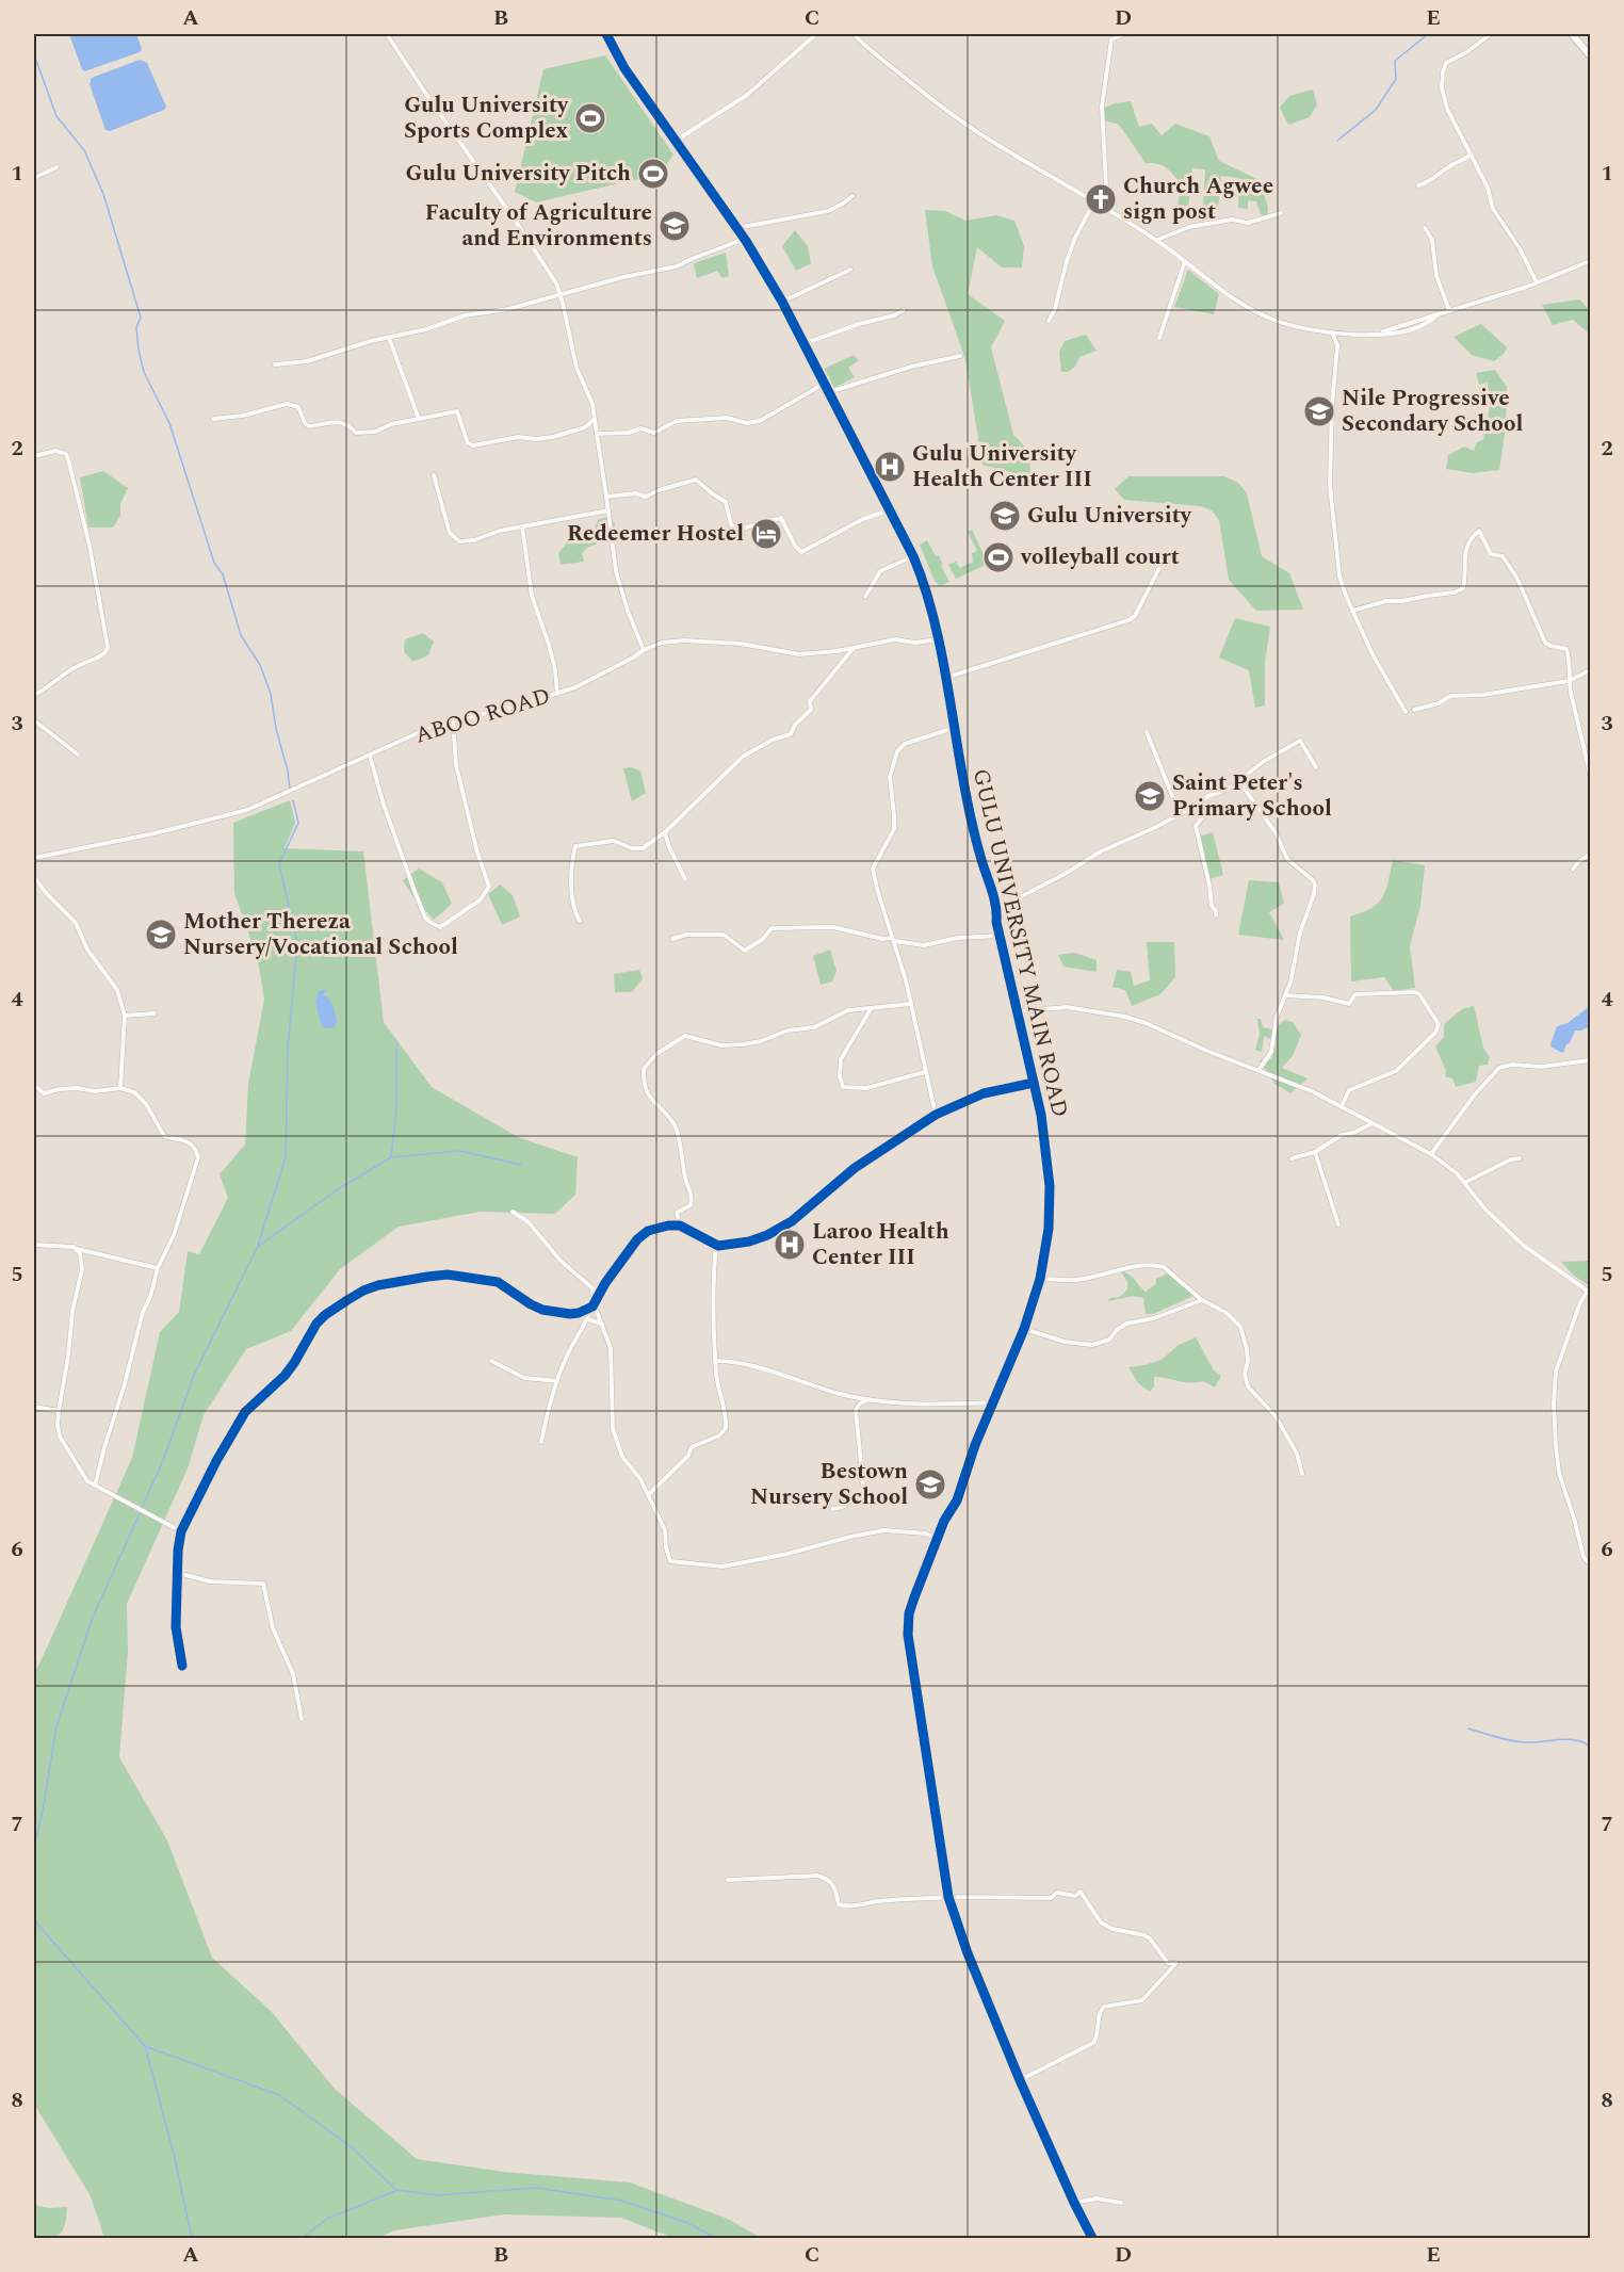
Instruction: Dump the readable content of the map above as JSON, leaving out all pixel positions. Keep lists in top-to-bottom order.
{
  "streets": {
    "street": ["ABOO ROAD", "GULU UNIVERSITY MAIN ROAD"]
  },
  "crossings": [
    ["ABOO ROAD", "GULU UNIVERSITY MAIN ROAD"]
  ],
  "places": {
    "sports": ["Gulu University Sports Complex", "Gulu University Pitch", "volleyball court"],
    "church": ["Church Agwee sign post"],
    "school or university": [
      "Faculty of Agriculture and Environments",
      "Nile Progressive Secondary School",
      "Gulu University",
      "Saint Peter's Primary School",
      "Mother Thereza Nursery/Vocational School",
      "Bestown Nursery School"
    ],
    "hospital": ["Gulu University Health Center III", "Laroo Health Center III"],
    "hotel": ["Redeemer Hostel"]
  },
  "grid": {
    "columns": [
      "A",
      "B",
      "C",
      "D",
      "E"
    ],
    "rows": [
      "1",
      "2",
      "3",
      "4",
      "5",
      "6",
      "7",
      "8"
    ]
  }
}
